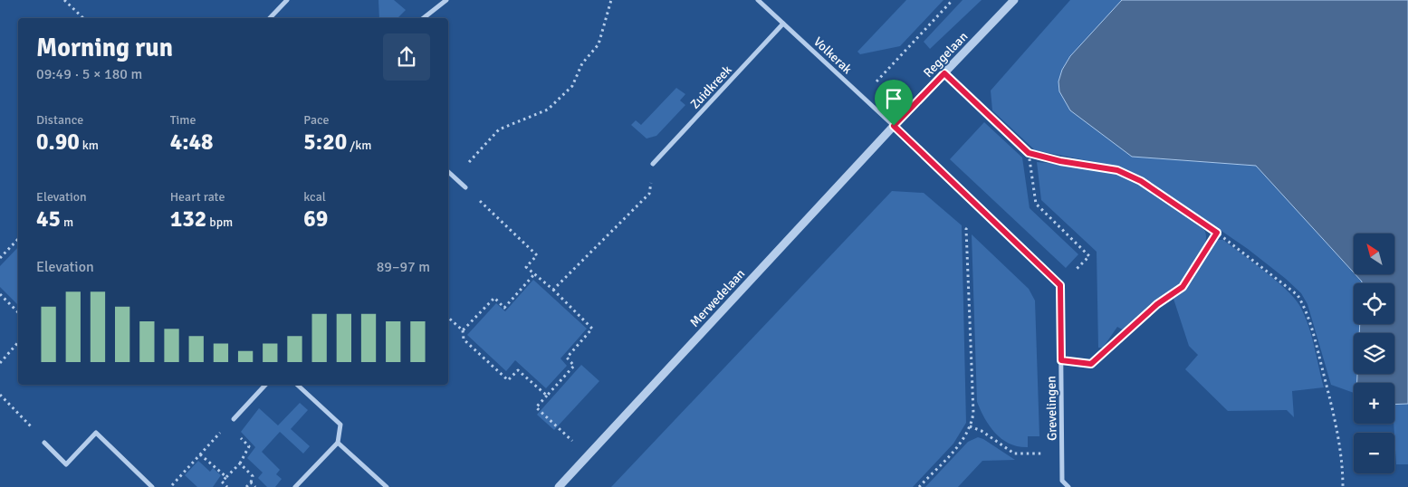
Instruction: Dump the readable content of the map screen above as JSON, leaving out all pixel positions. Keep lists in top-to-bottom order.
{
  "streets": {
    "street": [
      "Reggelaan",
      "Volkerak",
      "Zuidkreek",
      "Merwedelaan",
      "Grevelingen"
    ]
  },
  "crossings": [
    ["Reggelaan", "Volkerak"],
    ["Reggelaan", "Merwedelaan"],
    ["Volkerak", "Zuidkreek"],
    ["Volkerak", "Merwedelaan"]
  ],
  "north": "top left",
  "page": {
    "heading": ["Morning run", "09:49 · 5 × 180 m"],
    "stats": [
      ["Distance", "0.90 km"],
      ["Time", "4:48"],
      ["Pace", "5:20 /km"],
      ["Elevation", "45 m"],
      ["Heart rate", "132 bpm"],
      ["kcal", "69"]
    ],
    "map_buttons": ["+", "−"],
    "chart": ["Elevation", "89–97 m"]
  }
}
